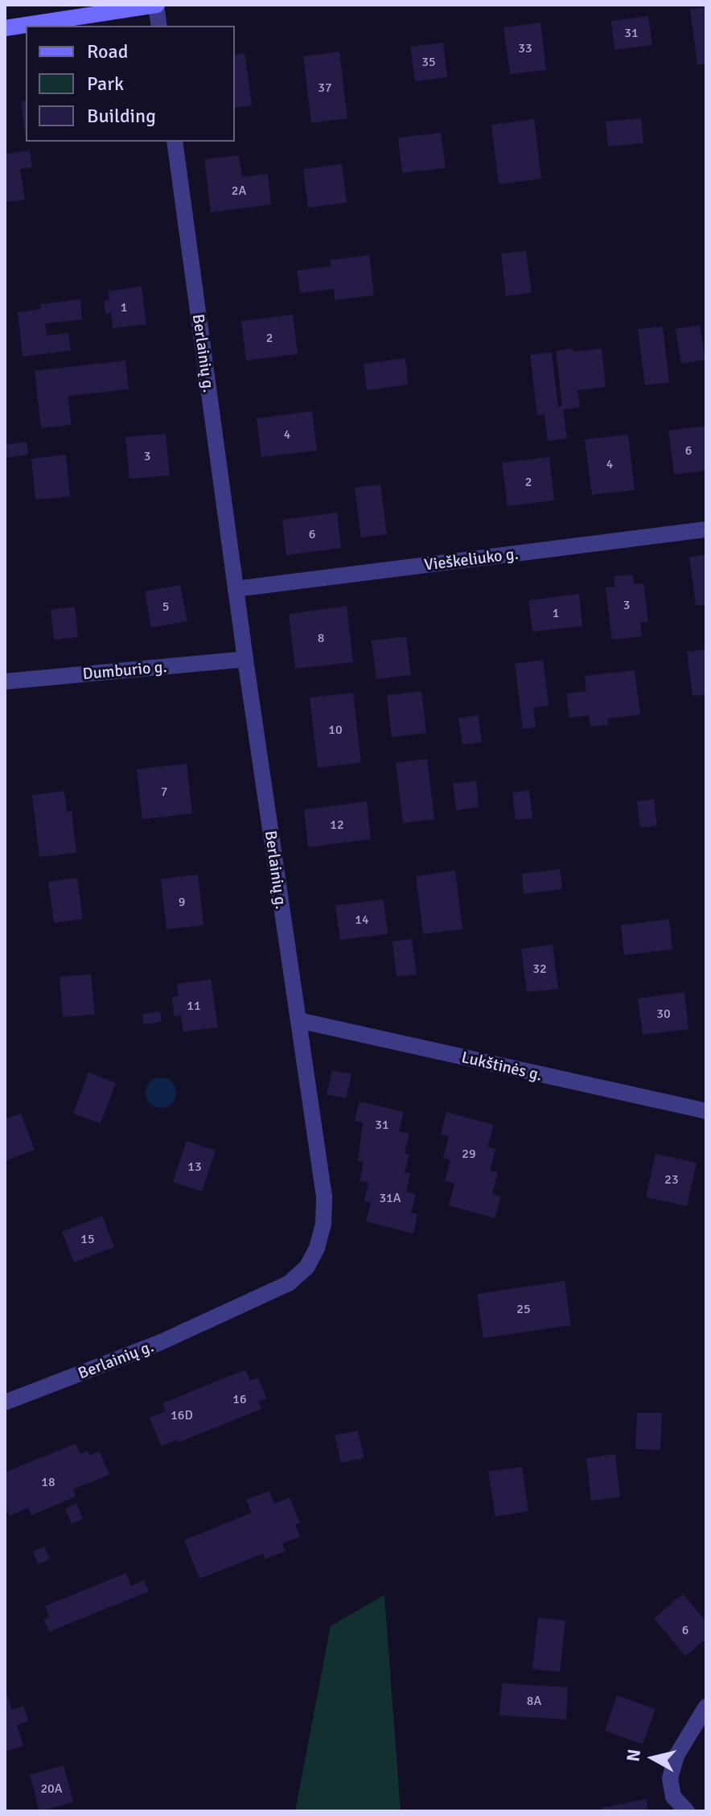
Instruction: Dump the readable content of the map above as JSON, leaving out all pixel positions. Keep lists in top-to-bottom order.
{
  "streets": {
    "street": [
      "Berlainių g.",
      "Vieškeliuko g.",
      "Dumburio g.",
      "Lukštinės g."
    ]
  },
  "crossings": [
    ["Berlainių g.", "Vieškeliuko g."],
    ["Berlainių g.", "Dumburio g."],
    ["Berlainių g.", "Lukštinės g."]
  ],
  "house_numbers": [
    "31",
    "33",
    "35",
    "37",
    "2A",
    "1",
    "2",
    "4",
    "6",
    "3",
    "4",
    "2",
    "6",
    "3",
    "5",
    "1",
    "8",
    "10",
    "7",
    "12",
    "9",
    "14",
    "32",
    "11",
    "30",
    "31",
    "29",
    "13",
    "23",
    "31A",
    "15",
    "25",
    "16",
    "16D",
    "18",
    "6",
    "8A",
    "20A"
  ],
  "legend": ["Road", "Park", "Building"],
  "north": "left"
}
